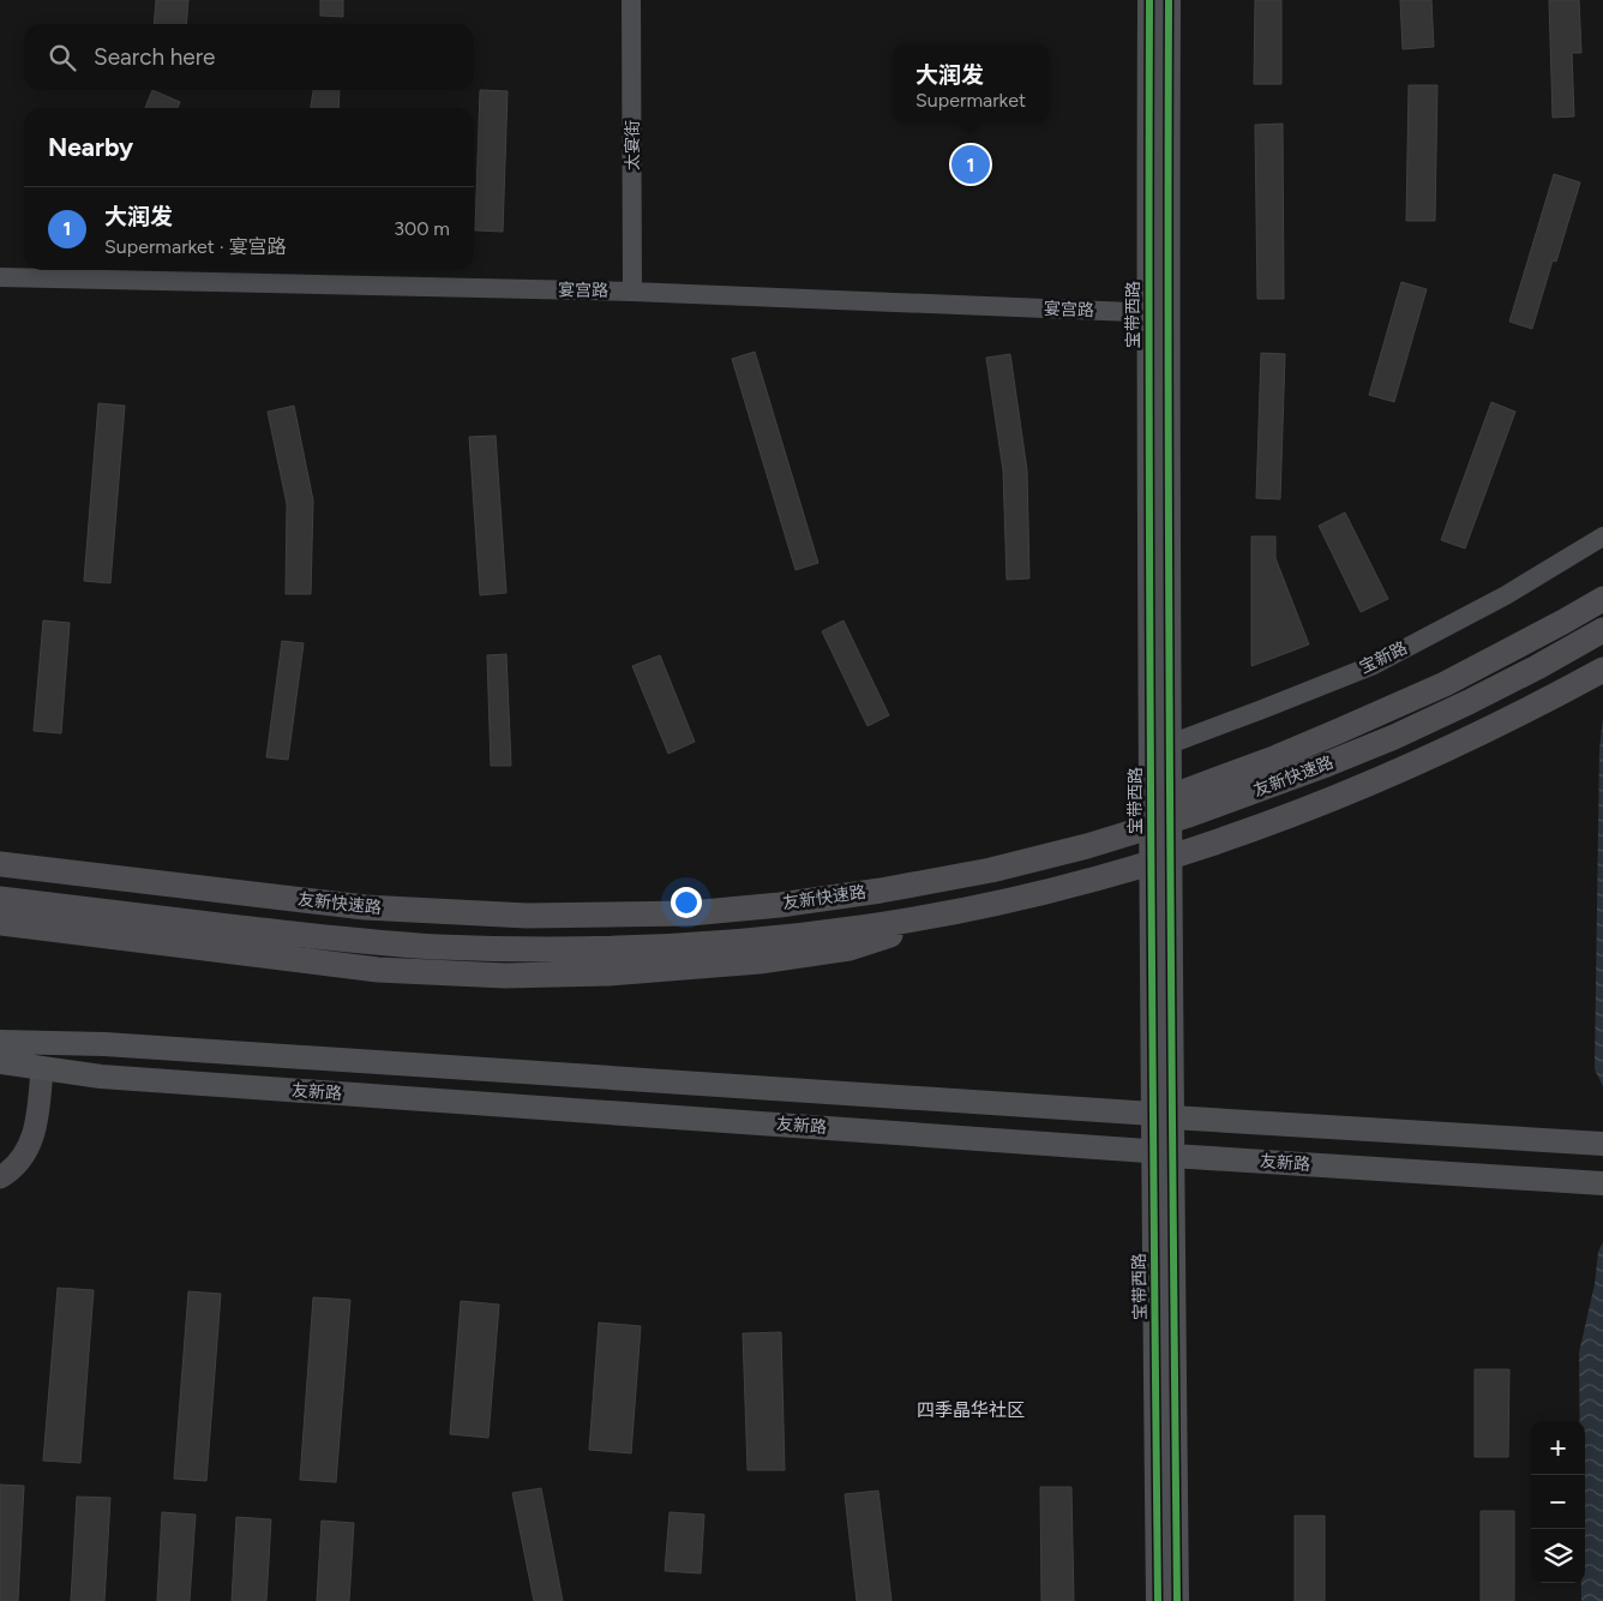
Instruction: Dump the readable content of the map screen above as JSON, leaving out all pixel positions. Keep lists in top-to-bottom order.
{
  "streets": {
    "highway": ["友新快速路"],
    "main road": ["宝带西路", "友新路"],
    "street": ["太宴街", "宴宫路", "宝新路"]
  },
  "crossings": [
    ["太宴街", "宴宫路"],
    ["宴宫路", "宝带西路"],
    ["宝带西路", "宝新路"],
    ["宝带西路", "友新路"]
  ],
  "districts": ["四季晶华社区"],
  "page": {
    "search": "Search here",
    "popup": ["大润发", "Supermarket"],
    "heading": "Nearby",
    "pins": "1",
    "list": [
      {
        "mark": "1",
        "name": "大润发",
        "note": "Supermarket · 宴宫路",
        "value": "300 m"
      }
    ],
    "map_buttons": ["+", "−"]
  }
}
